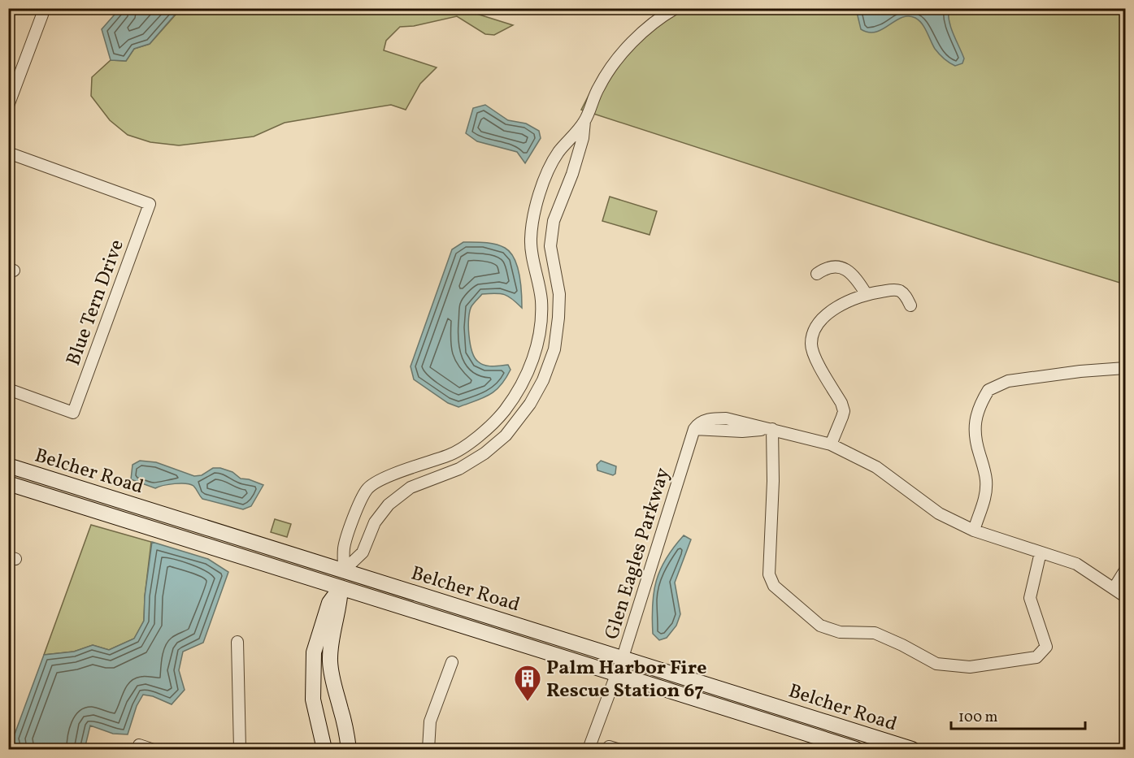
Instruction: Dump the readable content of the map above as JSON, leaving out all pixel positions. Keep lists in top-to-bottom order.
{
  "streets": {
    "main road": ["Belcher Road"],
    "street": ["Blue Tern Drive", "Glen Eagles Parkway"]
  },
  "crossings": [
    ["Belcher Road", "Glen Eagles Parkway"]
  ],
  "places": {
    "building": ["Palm Harbor Fire Rescue Station 67"]
  },
  "scale_bar": "100 m"
}
